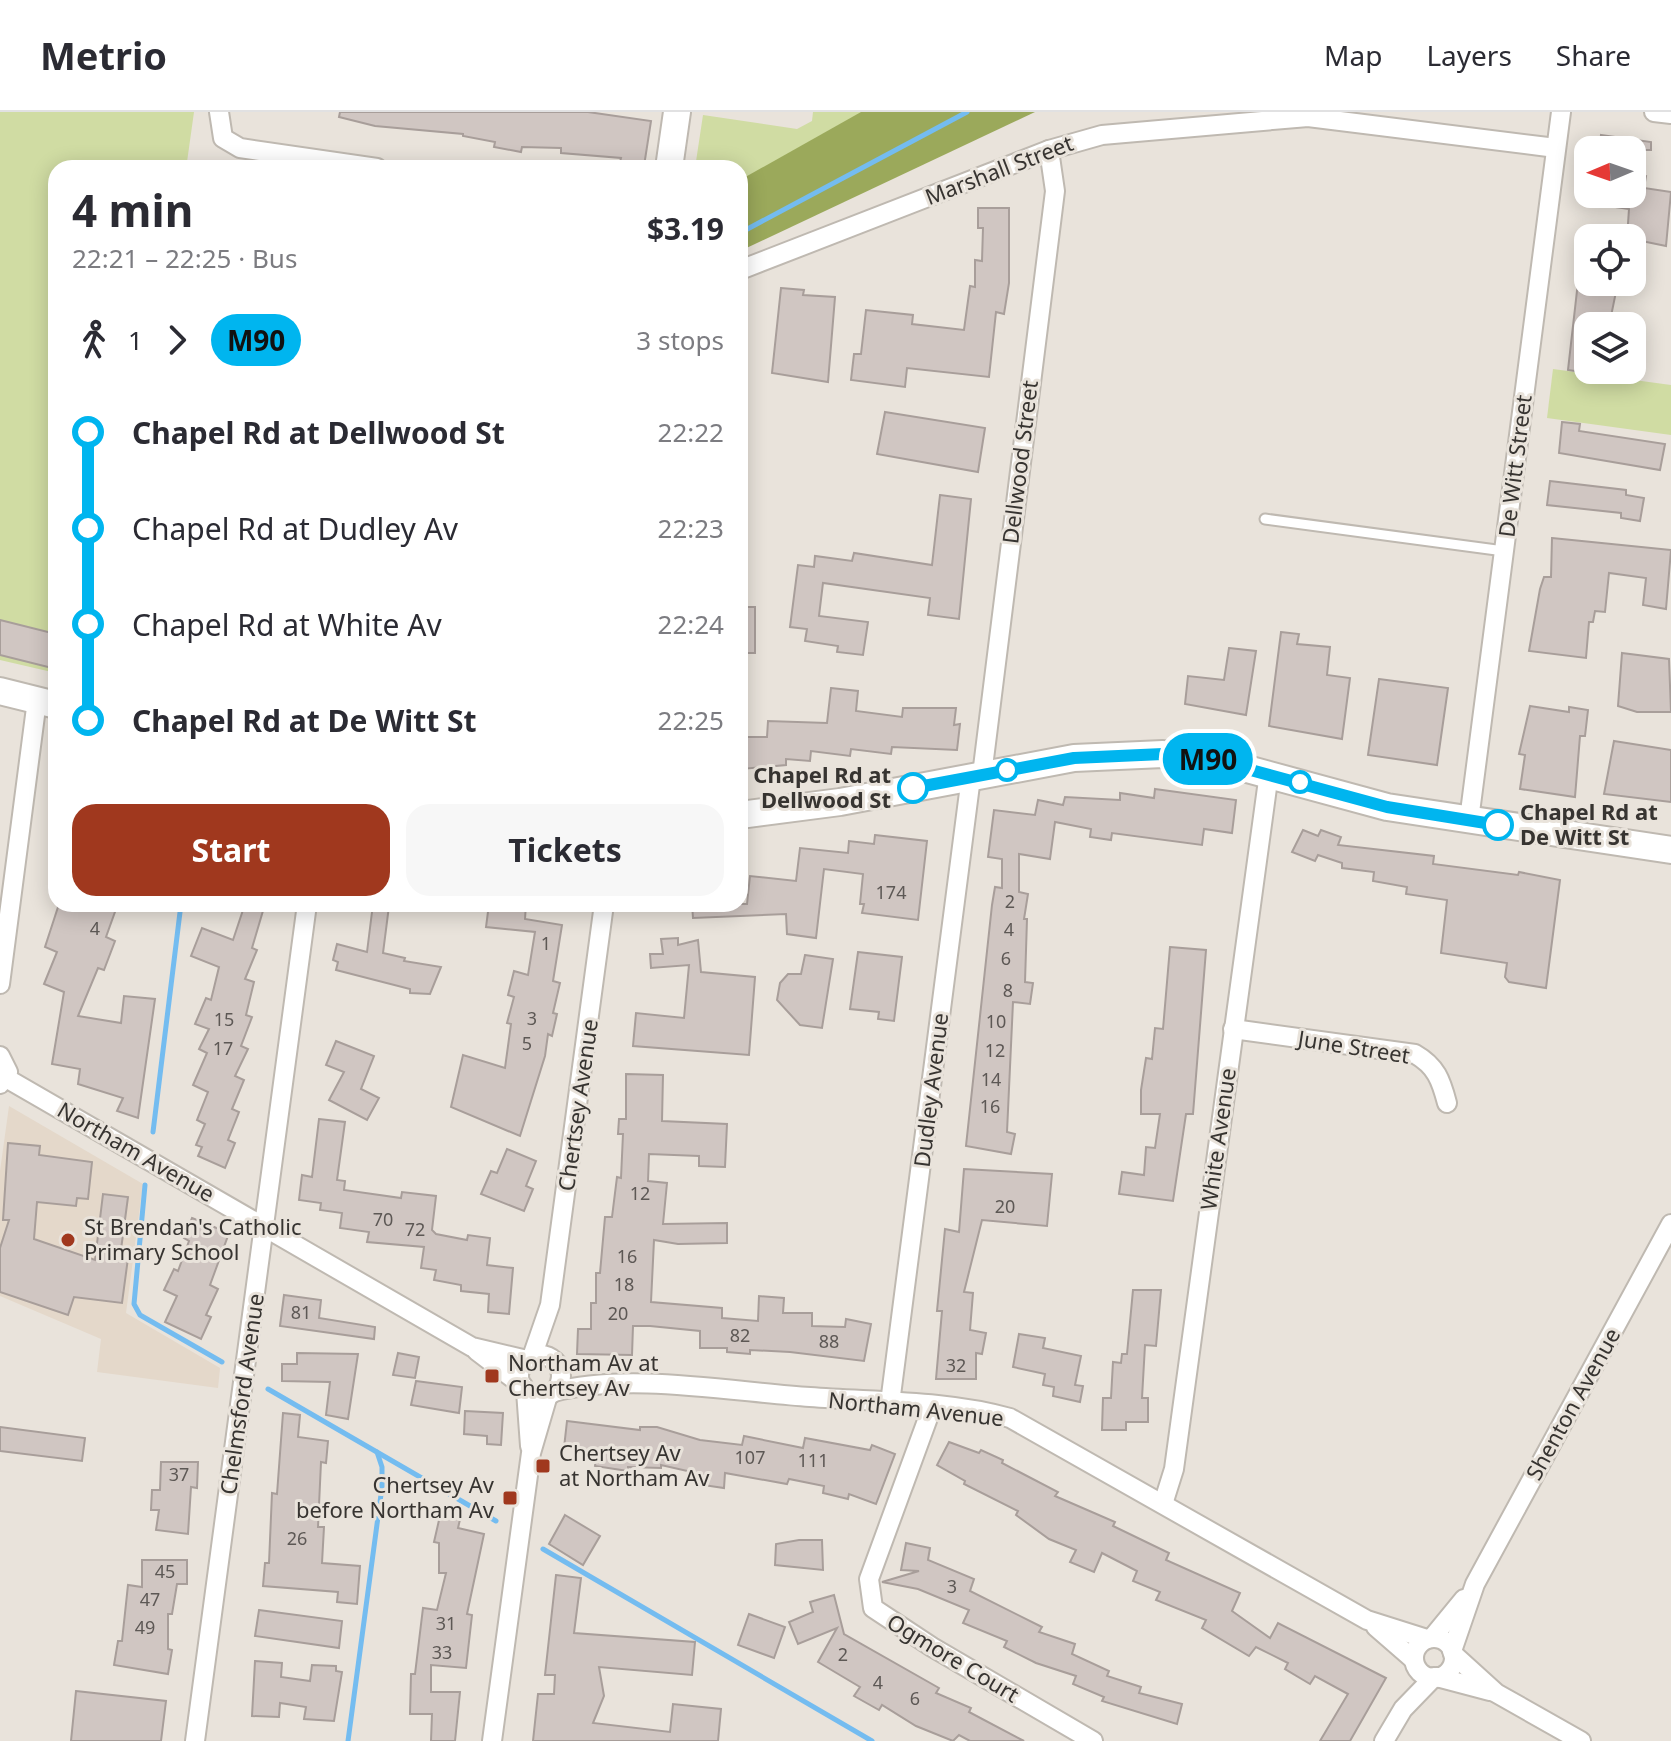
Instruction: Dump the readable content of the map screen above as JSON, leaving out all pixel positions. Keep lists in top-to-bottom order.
{
  "streets": {
    "street": [
      "Marshall Street",
      "Dellwood Street",
      "De Witt Street",
      "June Street",
      "Dudley Avenue",
      "Chertsey Avenue",
      "White Avenue",
      "Northam Avenue",
      "Chelmsford Avenue",
      "Shenton Avenue",
      "Ogmore Court"
    ]
  },
  "crossings": [
    ["Marshall Street", "Dellwood Street"],
    ["Marshall Street", "De Witt Street"],
    ["Dellwood Street", "Dudley Avenue"],
    ["June Street", "White Avenue"],
    ["Dudley Avenue", "Northam Avenue"],
    ["Chertsey Avenue", "Northam Avenue"],
    ["White Avenue", "Northam Avenue"],
    ["Northam Avenue", "Chelmsford Avenue"],
    ["Northam Avenue", "Shenton Avenue"],
    ["Northam Avenue", "Ogmore Court"]
  ],
  "places": {
    "other": ["Chapel Rd at Dellwood St", "Chapel Rd at De Witt St", "St Brendan's Catholic Primary School"],
    "transit": ["Northam Av at Chertsey Av", "Chertsey Av at Northam Av", "Chertsey Av before Northam Av"]
  },
  "lines": ["bus line M90"],
  "house_numbers": [
    "174",
    "2",
    "4",
    "4",
    "1",
    "6",
    "8",
    "3",
    "15",
    "10",
    "5",
    "17",
    "12",
    "14",
    "16",
    "12",
    "20",
    "70",
    "72",
    "16",
    "18",
    "81",
    "20",
    "82",
    "88",
    "32",
    "107",
    "111",
    "37",
    "26",
    "45",
    "3",
    "47",
    "31",
    "49",
    "33",
    "2",
    "4",
    "6"
  ],
  "north": "left",
  "page": {
    "header": "Metrio",
    "nav": ["Map", "Layers", "Share"],
    "on_map": "M90",
    "heading": ["4 min", "22:21 – 22:25 · Bus", "$3.19"],
    "legs": ["1", "M90", "3 stops"],
    "list": [
      {
        "name": "Chapel Rd at Dellwood St",
        "value": "22:22"
      },
      {
        "name": "Chapel Rd at Dudley Av",
        "value": "22:23"
      },
      {
        "name": "Chapel Rd at White Av",
        "value": "22:24"
      },
      {
        "name": "Chapel Rd at De Witt St",
        "value": "22:25"
      }
    ],
    "buttons": ["Start", "Tickets"]
  }
}
